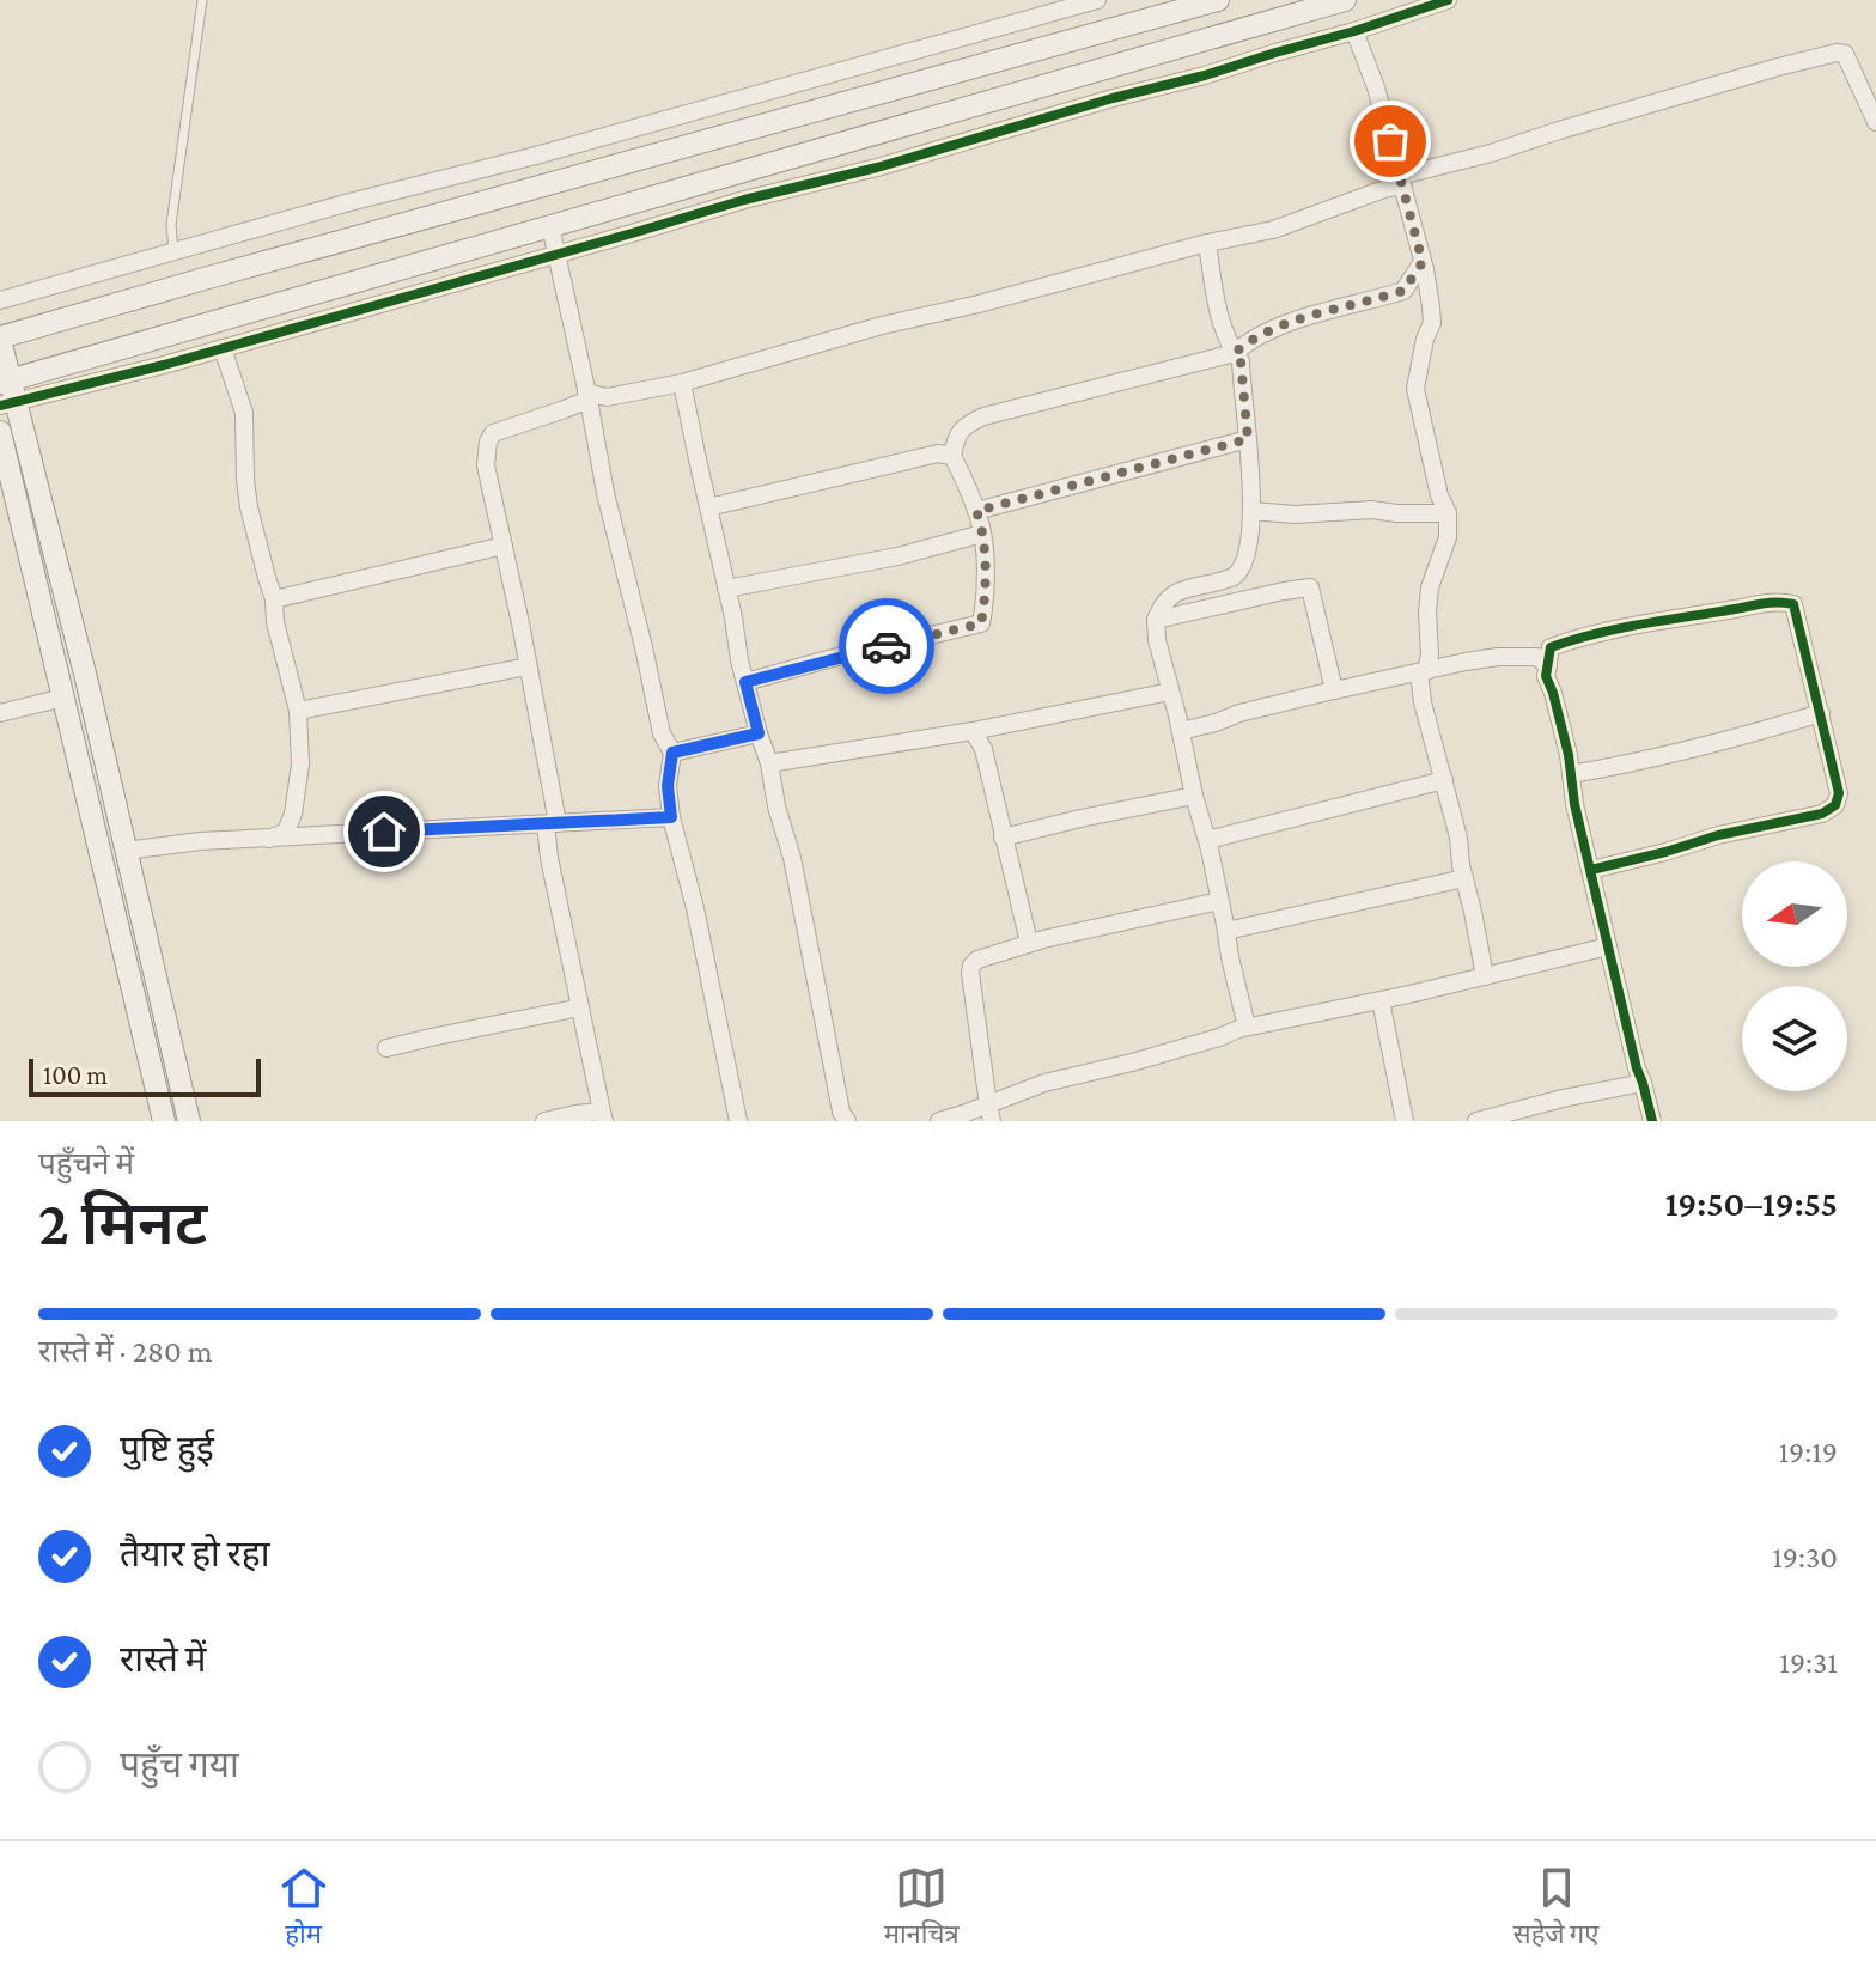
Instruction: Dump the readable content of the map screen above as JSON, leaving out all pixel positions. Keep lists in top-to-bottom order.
{
  "scale_bar": "100 m",
  "north": "left",
  "page": {
    "scale": "100 m",
    "heading": ["2 मिनट", "पहुँचने में", "19:50–19:55"],
    "bar": "रास्ते में · 280 m",
    "list": [
      ["पुष्टि हुई", "19:19"],
      ["तैयार हो रहा", "19:30"],
      ["रास्ते में", "19:31"],
      "पहुँच गया"
    ],
    "tabs": ["होम", "मानचित्र", "सहेजे गए"]
  }
}
